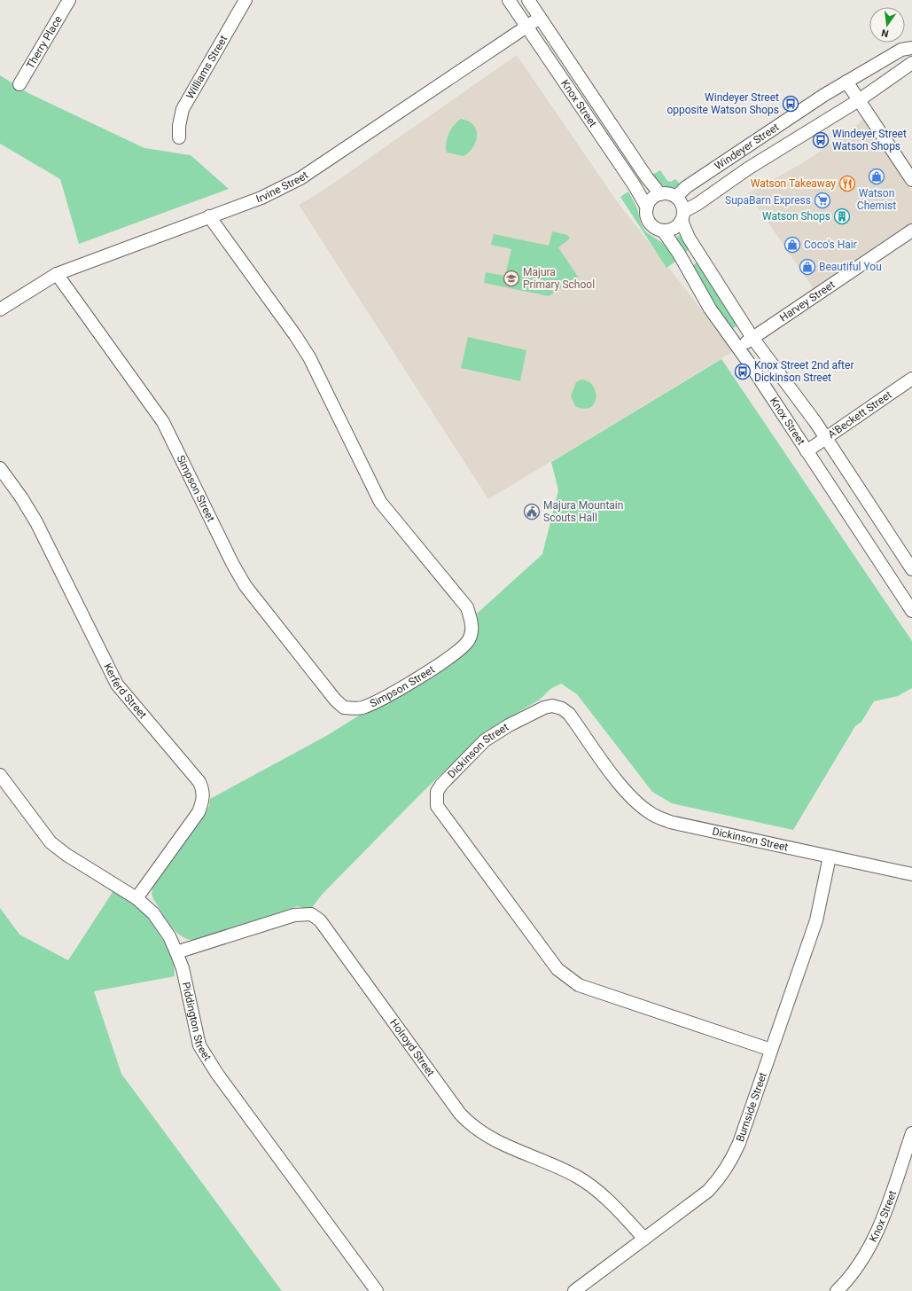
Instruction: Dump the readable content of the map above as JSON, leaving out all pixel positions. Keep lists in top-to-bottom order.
{
  "streets": {
    "street": [
      "Therry Place",
      "Williams Street",
      "Knox Street",
      "Windeyer Street",
      "Irvine Street",
      "Harvey Street",
      "A'Beckett Street",
      "Simpson Street",
      "Kerferd Street",
      "Dickinson Street",
      "Piddington Street",
      "Holroyd Street",
      "Burnside Street"
    ]
  },
  "crossings": [
    ["Knox Street", "Windeyer Street"],
    ["Knox Street", "Irvine Street"],
    ["Knox Street", "Harvey Street"],
    ["Knox Street", "A'Beckett Street"],
    ["Irvine Street", "Simpson Street"],
    ["Kerferd Street", "Piddington Street"],
    ["Dickinson Street", "Burnside Street"],
    ["Piddington Street", "Holroyd Street"],
    ["Holroyd Street", "Burnside Street"]
  ],
  "places": {
    "bus stop": ["Windeyer Street opposite Watson Shops", "Windeyer Street Watson Shops", "Knox Street 2nd after Dickinson Street"],
    "shop": ["Watson Chemist", "Coco's Hair", "Beautiful You"],
    "restaurant": ["Watson Takeaway"],
    "supermarket": ["SupaBarn Express"],
    "building": ["Watson Shops"],
    "school or university": ["Majura Primary School"],
    "public building": ["Majura Mountain Scouts Hall"]
  },
  "north": "bottom"
}
